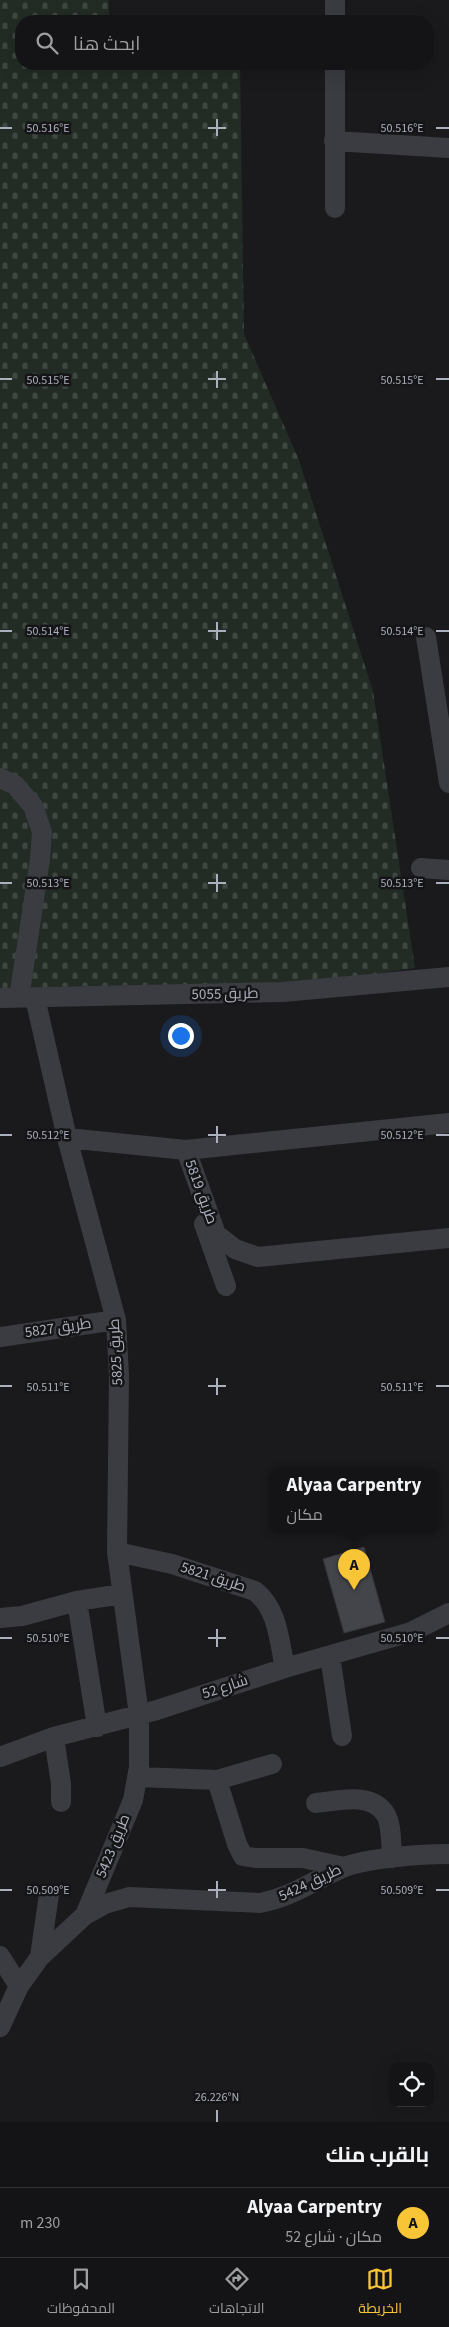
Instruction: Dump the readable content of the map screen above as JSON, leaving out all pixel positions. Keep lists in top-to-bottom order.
{
  "streets": {
    "street": [
      "طريق 5055",
      "طريق 5819",
      "طريق 5827",
      "طريق 5825",
      "طريق 5821",
      "شارع 52",
      "طريق 5423",
      "طريق 5424"
    ]
  },
  "crossings": [
    ["طريق 5055", "طريق 5825"],
    ["طريق 5819", "طريق 5825"],
    ["طريق 5827", "طريق 5825"],
    ["طريق 5825", "طريق 5821"],
    ["طريق 5825", "شارع 52"],
    ["طريق 5825", "طريق 5423"],
    ["طريق 5821", "شارع 52"],
    ["شارع 52", "طريق 5423"],
    ["طريق 5423", "طريق 5424"]
  ],
  "page": {
    "search": "ابحث هنا",
    "popup": ["Alyaa Carpentry", "مكان"],
    "pins": "A",
    "heading": "بالقرب منك",
    "list": [
      {
        "mark": "A",
        "name": "Alyaa Carpentry",
        "note": "مكان · شارع 52",
        "value": "230 m"
      }
    ],
    "nav": ["الخريطة", "الاتجاهات", "المحفوظات"]
  },
  "coordinates": [
    "50.516°E",
    "50.515°E",
    "50.514°E",
    "50.513°E",
    "50.512°E",
    "50.511°E",
    "50.510°E",
    "50.509°E",
    "26.226°N"
  ]
}
